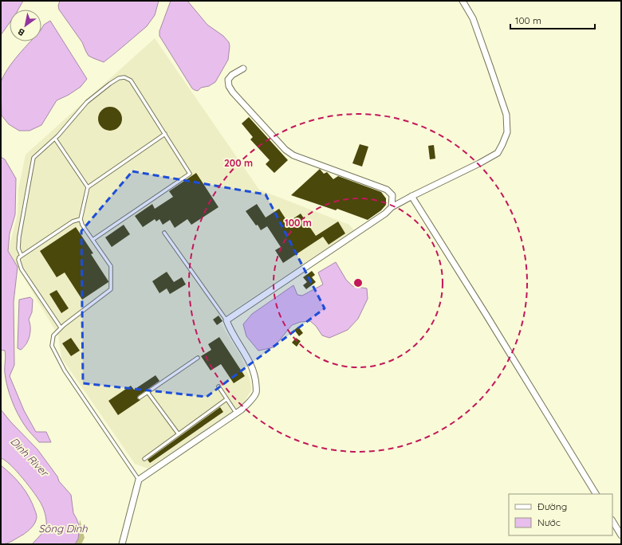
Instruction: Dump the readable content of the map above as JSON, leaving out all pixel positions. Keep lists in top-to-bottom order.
{
  "water": ["Dinh River", "Sông Dinh"],
  "legend": ["Đường", "Nước"],
  "scale_bar": "100 m",
  "north": "bottom left",
  "rings": ["200 m", "100 m"]
}
